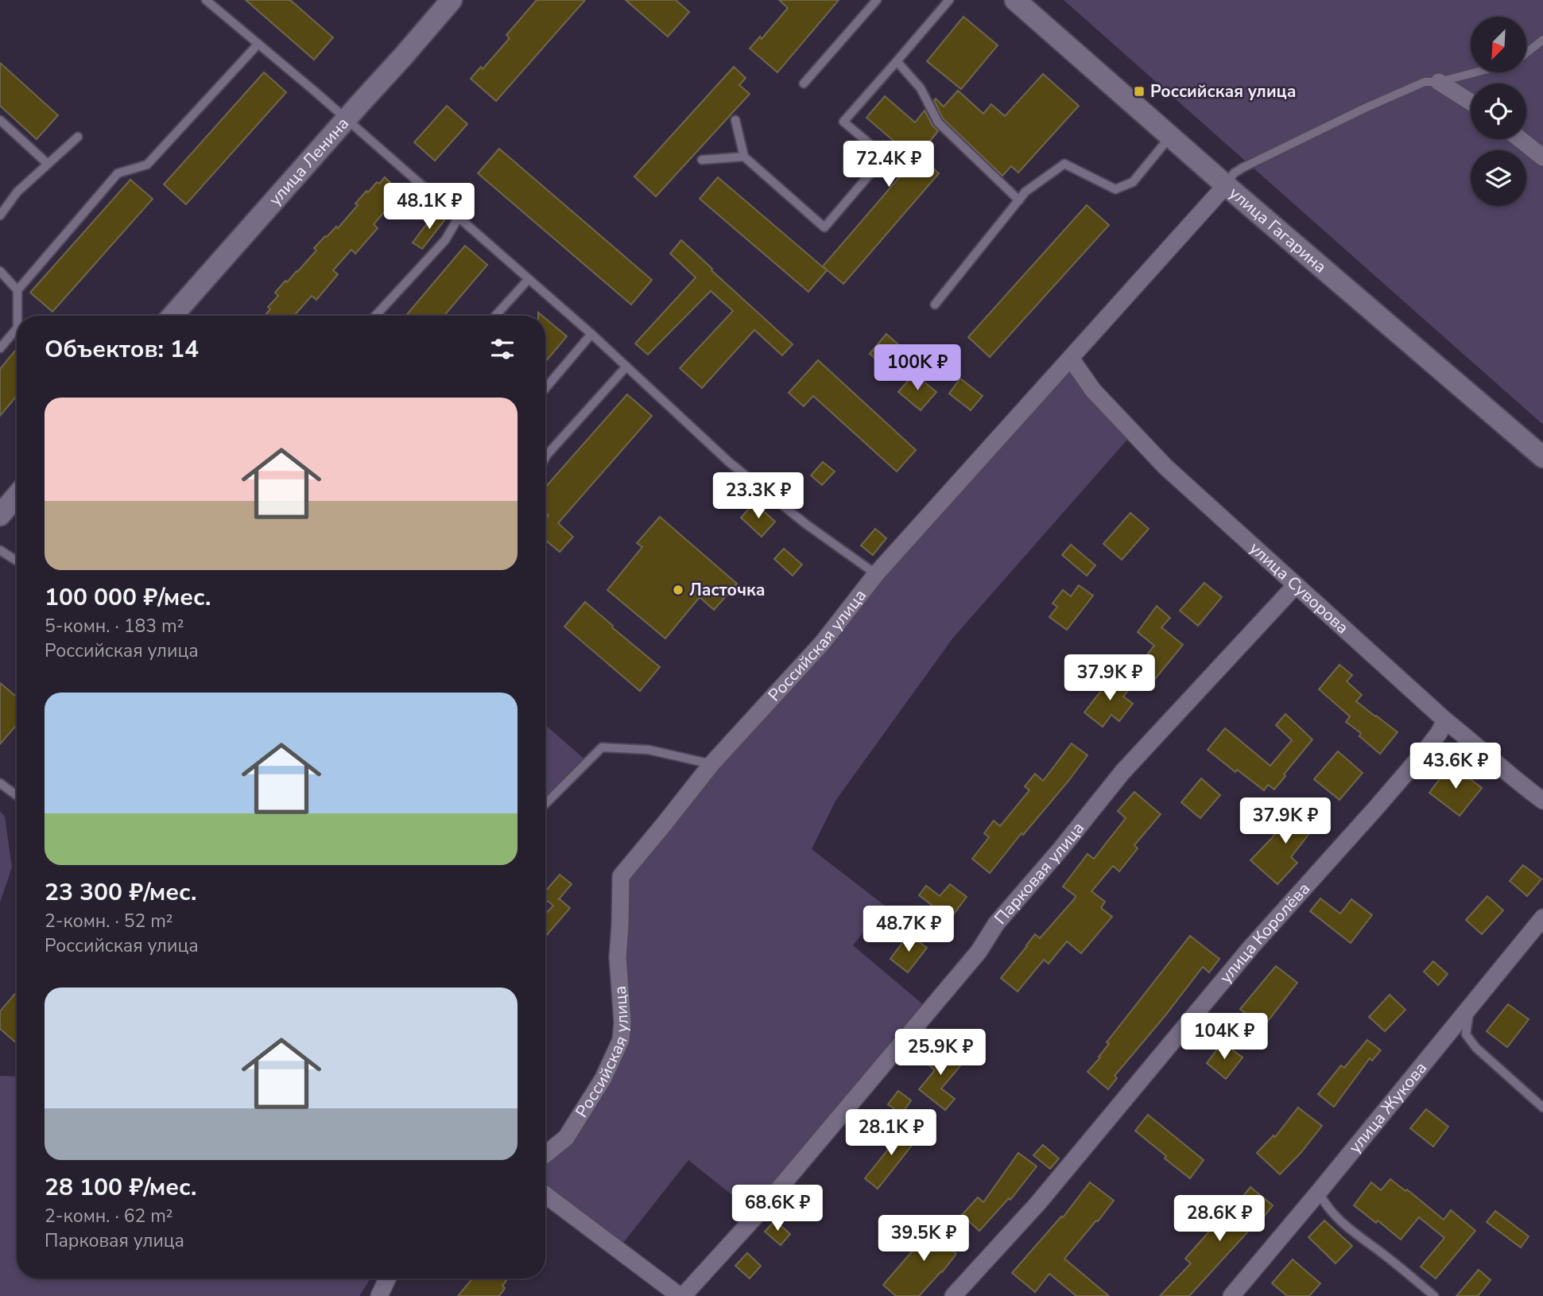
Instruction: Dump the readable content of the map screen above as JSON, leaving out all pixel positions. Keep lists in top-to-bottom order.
{
  "streets": {
    "street": [
      "улица Ленина",
      "улица Гагарина",
      "улица Суворова",
      "Российская улица",
      "Парковая улица",
      "улица Королёва",
      "улица Жукова"
    ]
  },
  "crossings": [
    ["улица Гагарина", "Российская улица"],
    ["улица Суворова", "Российская улица"],
    ["улица Суворова", "Парковая улица"],
    ["улица Суворова", "улица Королёва"]
  ],
  "places": {
    "transit": ["Российская улица"],
    "other": ["Ласточка"]
  },
  "north": "bottom left",
  "page": {
    "price": [
      "72.4K ₽",
      "48.1K ₽",
      "100K ₽",
      "23.3K ₽",
      "37.9K ₽",
      "43.6K ₽",
      "37.9K ₽",
      "48.7K ₽",
      "104K ₽",
      "25.9K ₽",
      "28.1K ₽",
      "68.6K ₽",
      "28.6K ₽",
      "39.5K ₽"
    ],
    "heading": "Объектов: 14",
    "list": [
      {
        "name": "100 000 ₽/мес.",
        "note": "5-комн. · 183 m² · Российская улица"
      },
      {
        "name": "23 300 ₽/мес.",
        "note": "2-комн. · 52 m² · Российская улица"
      },
      {
        "name": "28 100 ₽/мес.",
        "note": "2-комн. · 62 m² · Парковая улица"
      }
    ]
  }
}
